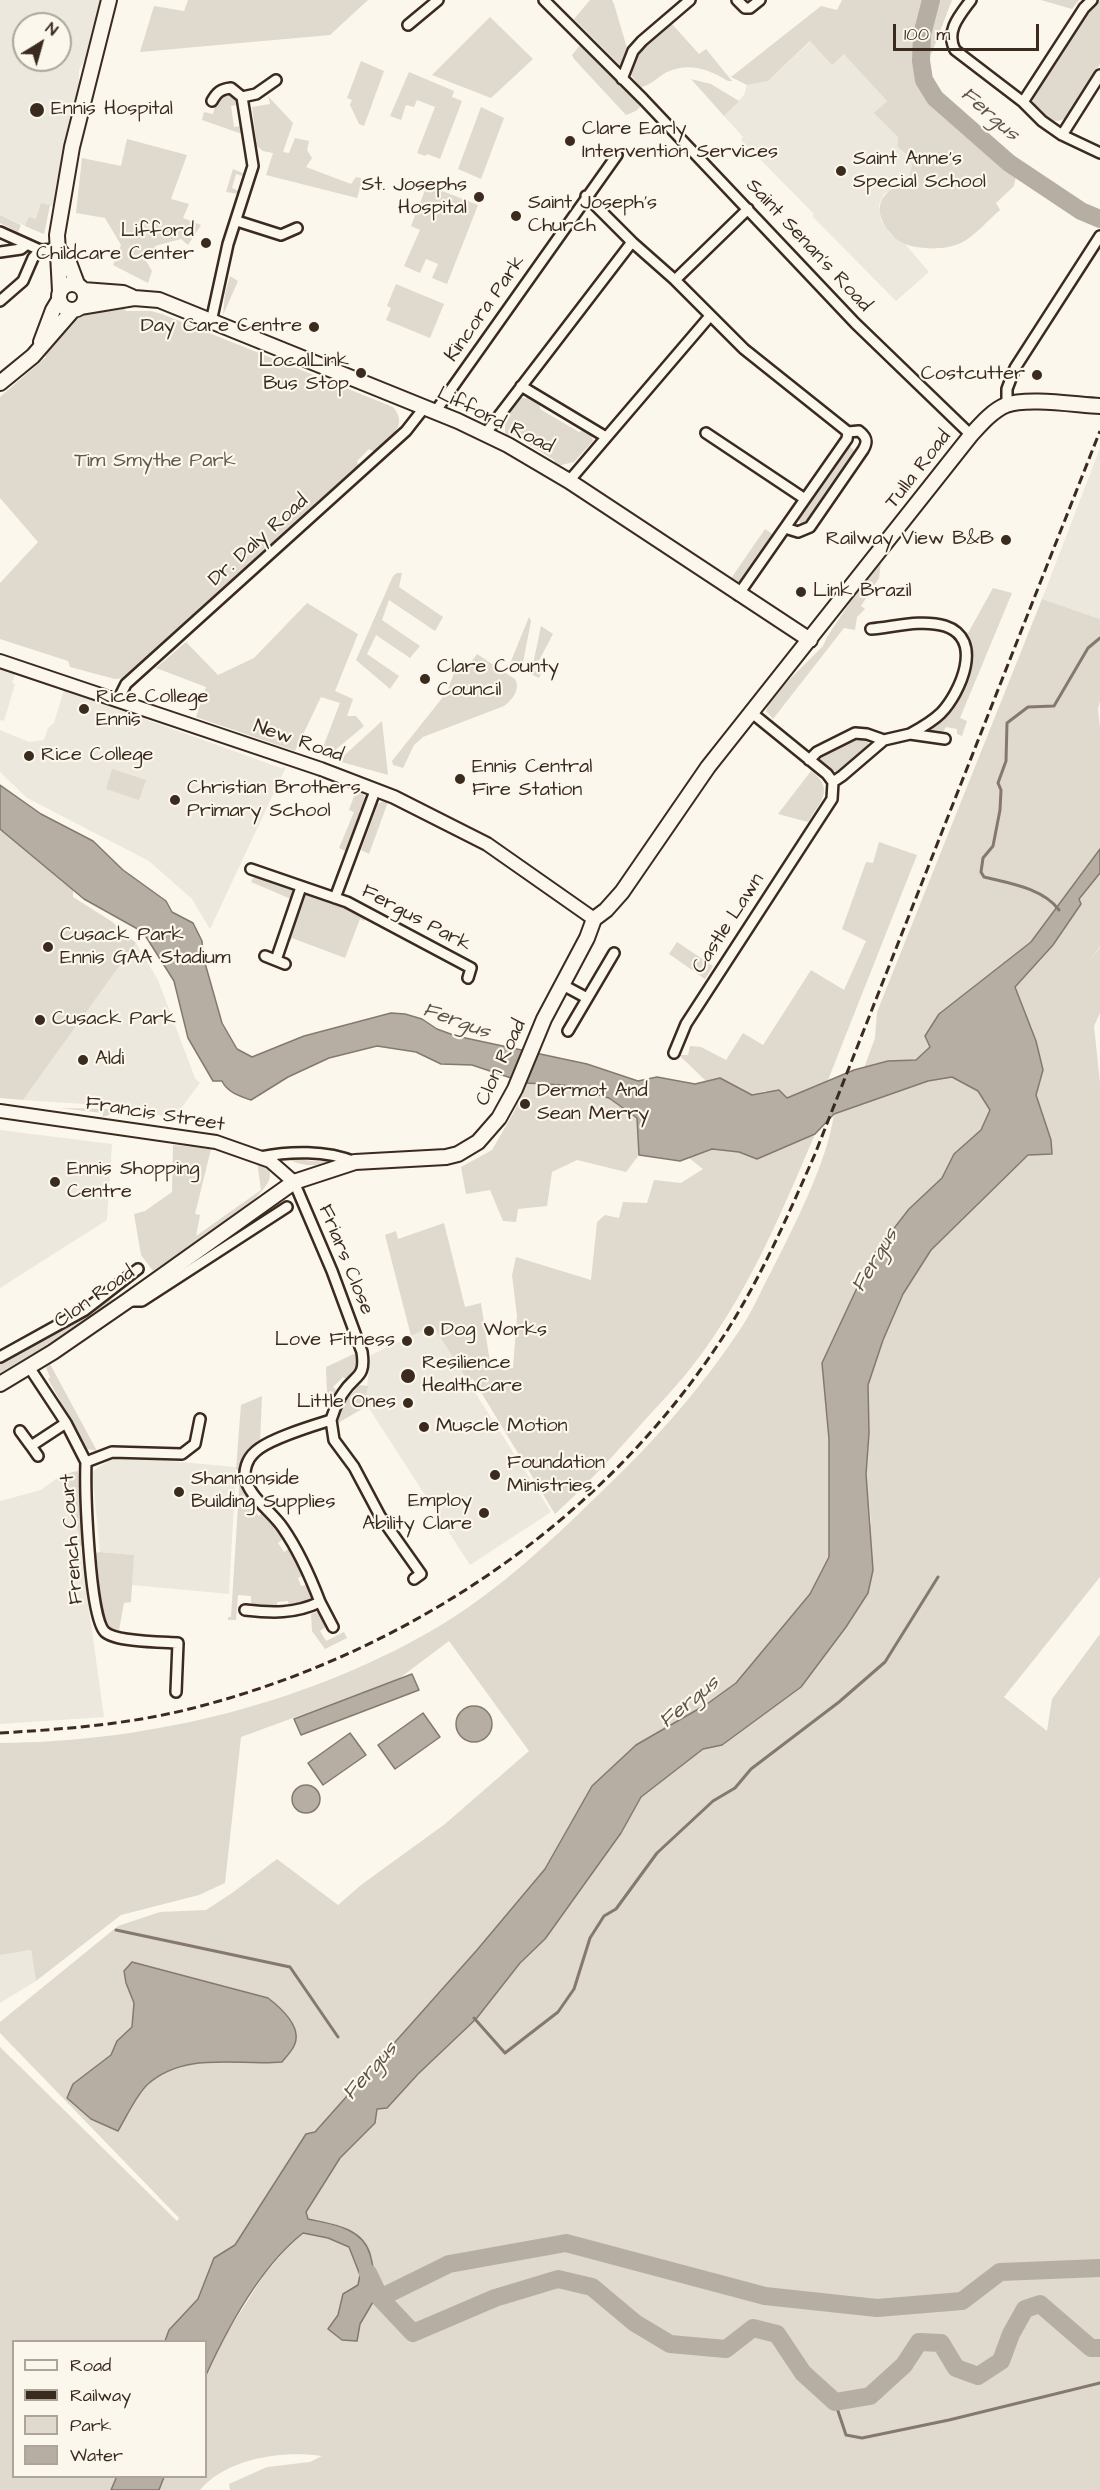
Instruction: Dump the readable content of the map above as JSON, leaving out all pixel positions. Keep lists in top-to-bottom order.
{
  "streets": {
    "main road": ["Lifford Road", "Tulla Road", "Clon Road"],
    "street": [
      "Saint Senan's Road",
      "Kincora Park",
      "Dr. Daly Road",
      "New Road",
      "Fergus Park",
      "Castle Lawn",
      "Francis Street",
      "Friars Close",
      "French Court"
    ]
  },
  "crossings": [
    ["Saint Senan's Road", "Tulla Road"],
    ["Kincora Park", "Lifford Road"],
    ["Kincora Park", "Dr. Daly Road"],
    ["Lifford Road", "Tulla Road"],
    ["Lifford Road", "Dr. Daly Road"],
    ["Lifford Road", "Clon Road"],
    ["Tulla Road", "Clon Road"],
    ["Dr. Daly Road", "New Road"],
    ["New Road", "Fergus Park"],
    ["New Road", "Clon Road"],
    ["Clon Road", "Francis Street"],
    ["Clon Road", "Friars Close"],
    ["Clon Road", "French Court"],
    ["Francis Street", "Friars Close"]
  ],
  "water": ["Fergus"],
  "parks": ["Tim Smythe Park"],
  "places": [
    "Ennis Hospital",
    "Clare Early Intervention Services",
    "Saint Anne's Special School",
    "St. Josephs Hospital",
    "Saint Joseph's Church",
    "Lifford Childcare Center",
    "Day Care Centre",
    "LocalLink Bus Stop",
    "Costcutter",
    "Railway View B&B",
    "Link Brazil",
    "Clare County Council",
    "Rice College Ennis",
    "Rice College",
    "Ennis Central Fire Station",
    "Christian Brothers Primary School",
    "Cusack Park Ennis GAA Stadium",
    "Cusack Park",
    "Aldi",
    "Dermot And Sean Merry",
    "Ennis Shopping Centre",
    "Dog Works",
    "Love Fitness",
    "Resilience HealthCare",
    "Little Ones",
    "Muscle Motion",
    "Foundation Ministries",
    "Shannonside Building Supplies",
    "Employ Ability Clare"
  ],
  "legend": [
    "Road",
    "Railway",
    "Park",
    "Water"
  ],
  "scale_bar": "100 m",
  "north": "top right"
}
